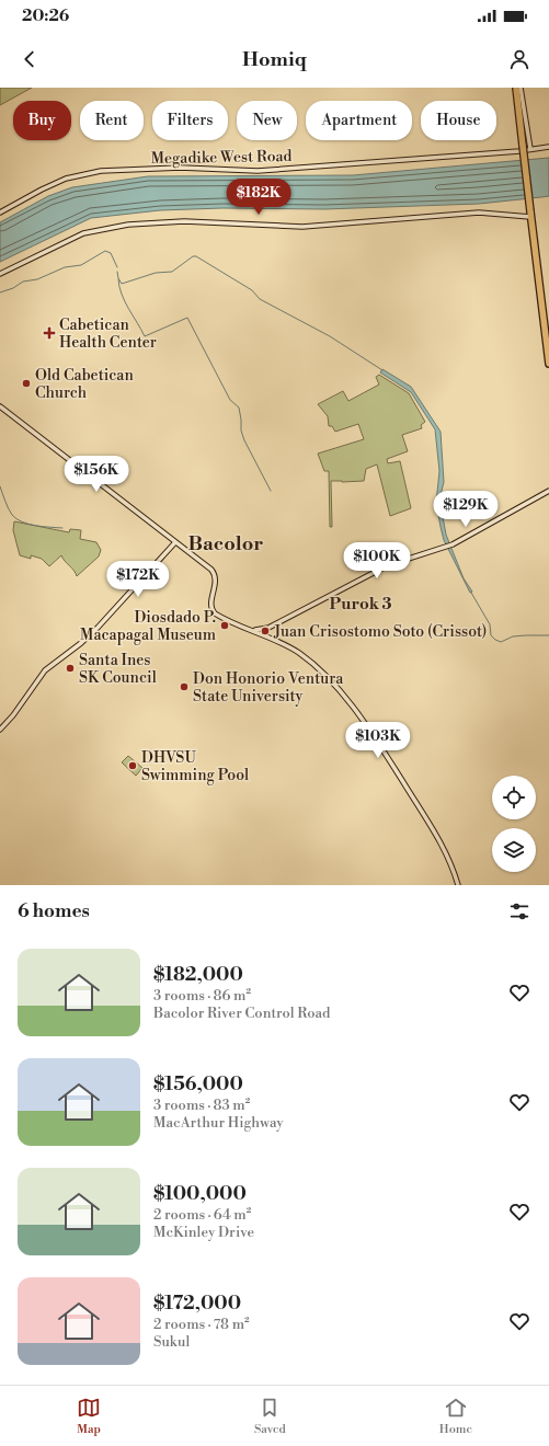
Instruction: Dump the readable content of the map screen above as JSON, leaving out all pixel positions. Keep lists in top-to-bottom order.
{
  "streets": {
    "street": ["Megadike West Road"]
  },
  "districts": ["Bacolor", "Purok 3"],
  "places": {
    "health": ["Cabetican Health Center"],
    "other": [
      "Old Cabetican Church",
      "Diosdado P. Macapagal Museum",
      "Juan Crisostomo Soto (Crissot)",
      "Santa Ines SK Council",
      "Don Honorio Ventura State University",
      "DHVSU Swimming Pool"
    ]
  },
  "page": {
    "status": "20:26",
    "header": "Homiq",
    "chip": [
      "Buy",
      "Rent",
      "Filters",
      "New",
      "Apartment",
      "House"
    ],
    "price": [
      "$182K",
      "$156K",
      "$129K",
      "$100K",
      "$172K",
      "$103K"
    ],
    "heading": "6 homes",
    "list": [
      {
        "name": "$182,000",
        "note": "3 rooms · 86 m² · Bacolor River Control Road"
      },
      {
        "name": "$156,000",
        "note": "3 rooms · 83 m² · MacArthur Highway"
      },
      {
        "name": "$100,000",
        "note": "2 rooms · 64 m² · McKinley Drive"
      },
      {
        "name": "$172,000",
        "note": "2 rooms · 78 m² · Sukul"
      }
    ],
    "tabs": ["Map", "Saved", "Home"]
  }
}
